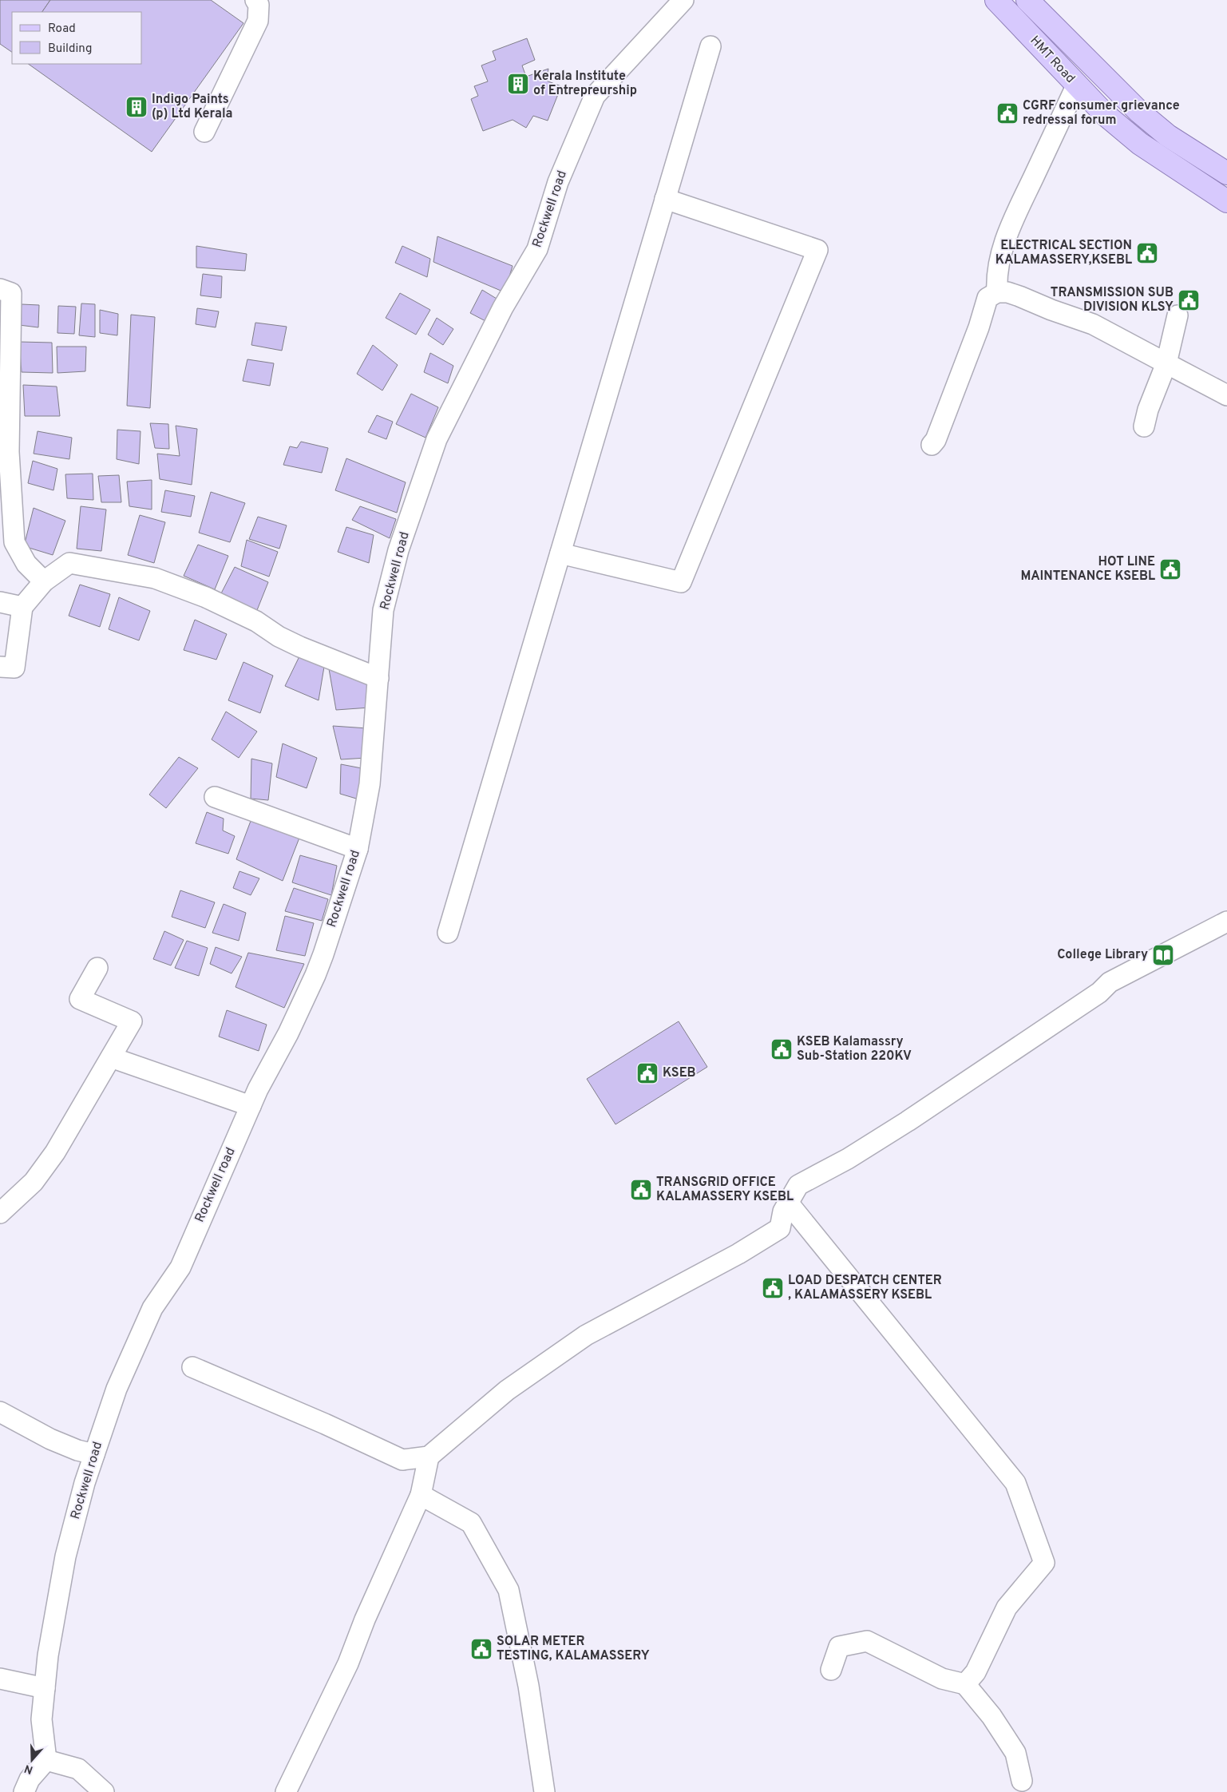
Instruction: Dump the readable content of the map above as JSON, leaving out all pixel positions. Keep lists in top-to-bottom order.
{
  "streets": {
    "main road": ["HMT Road"],
    "street": ["Rockwell road"]
  },
  "places": {
    "building": ["Kerala Institute of Entrepreurship", "Indigo Paints (p) Ltd Kerala"],
    "public building": [
      "CGRF consumer grievance redressal forum",
      "ELECTRICAL SECTION KALAMASSERY,KSEBL",
      "TRANSMISSION SUB DIVISION KLSY",
      "HOT LINE MAINTENANCE KSEBL",
      "KSEB Kalamassry Sub-Station 220KV",
      "KSEB",
      "TRANSGRID OFFICE KALAMASSERY KSEBL",
      "LOAD DESPATCH CENTER , KALAMASSERY KSEBL",
      "SOLAR METER TESTING, KALAMASSERY"
    ],
    "library": ["College Library"]
  },
  "legend": ["Road", "Building"],
  "north": "bottom"
}
